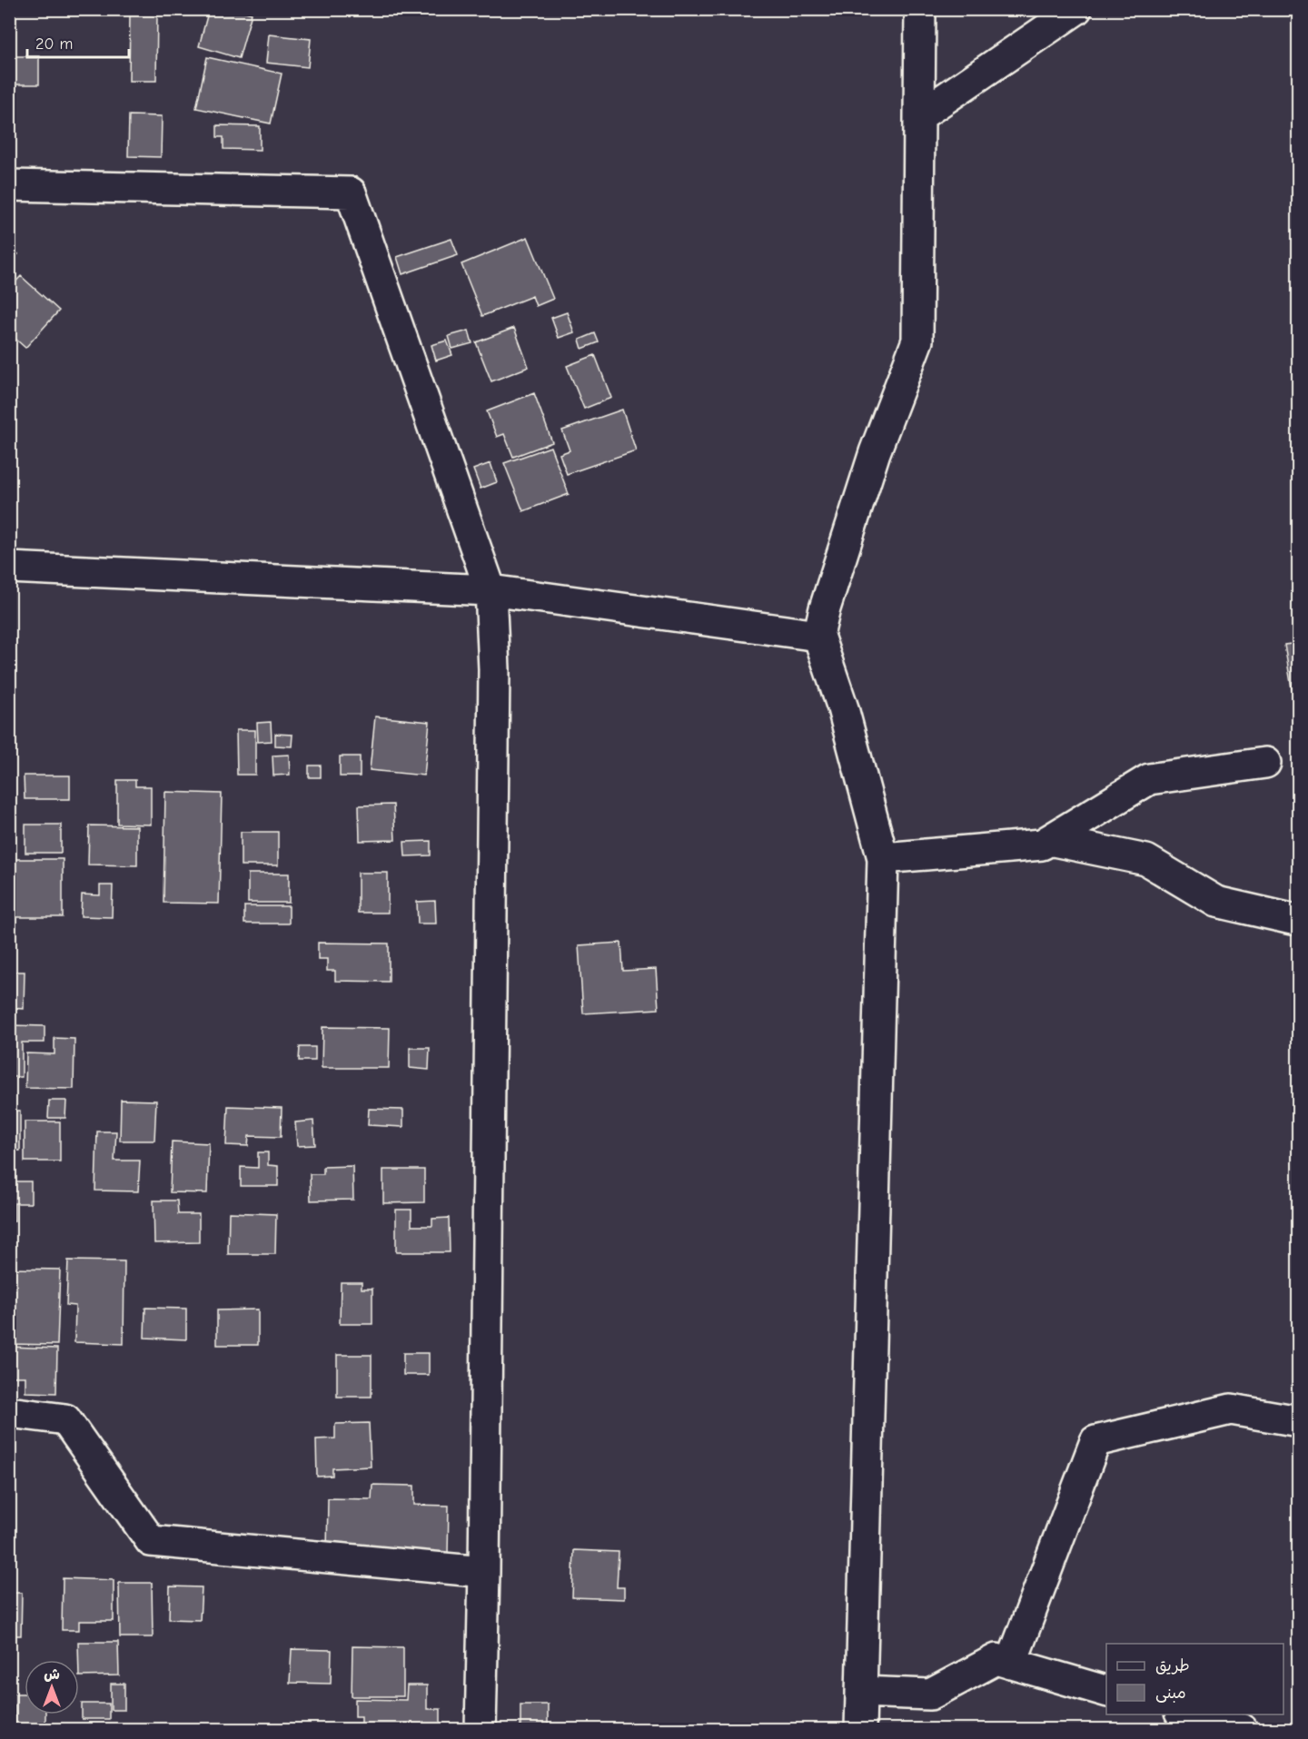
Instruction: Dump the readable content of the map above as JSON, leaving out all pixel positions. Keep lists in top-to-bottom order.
{
  "legend": ["طريق", "مبنى"],
  "scale_bar": "20 m",
  "north": "top"
}
